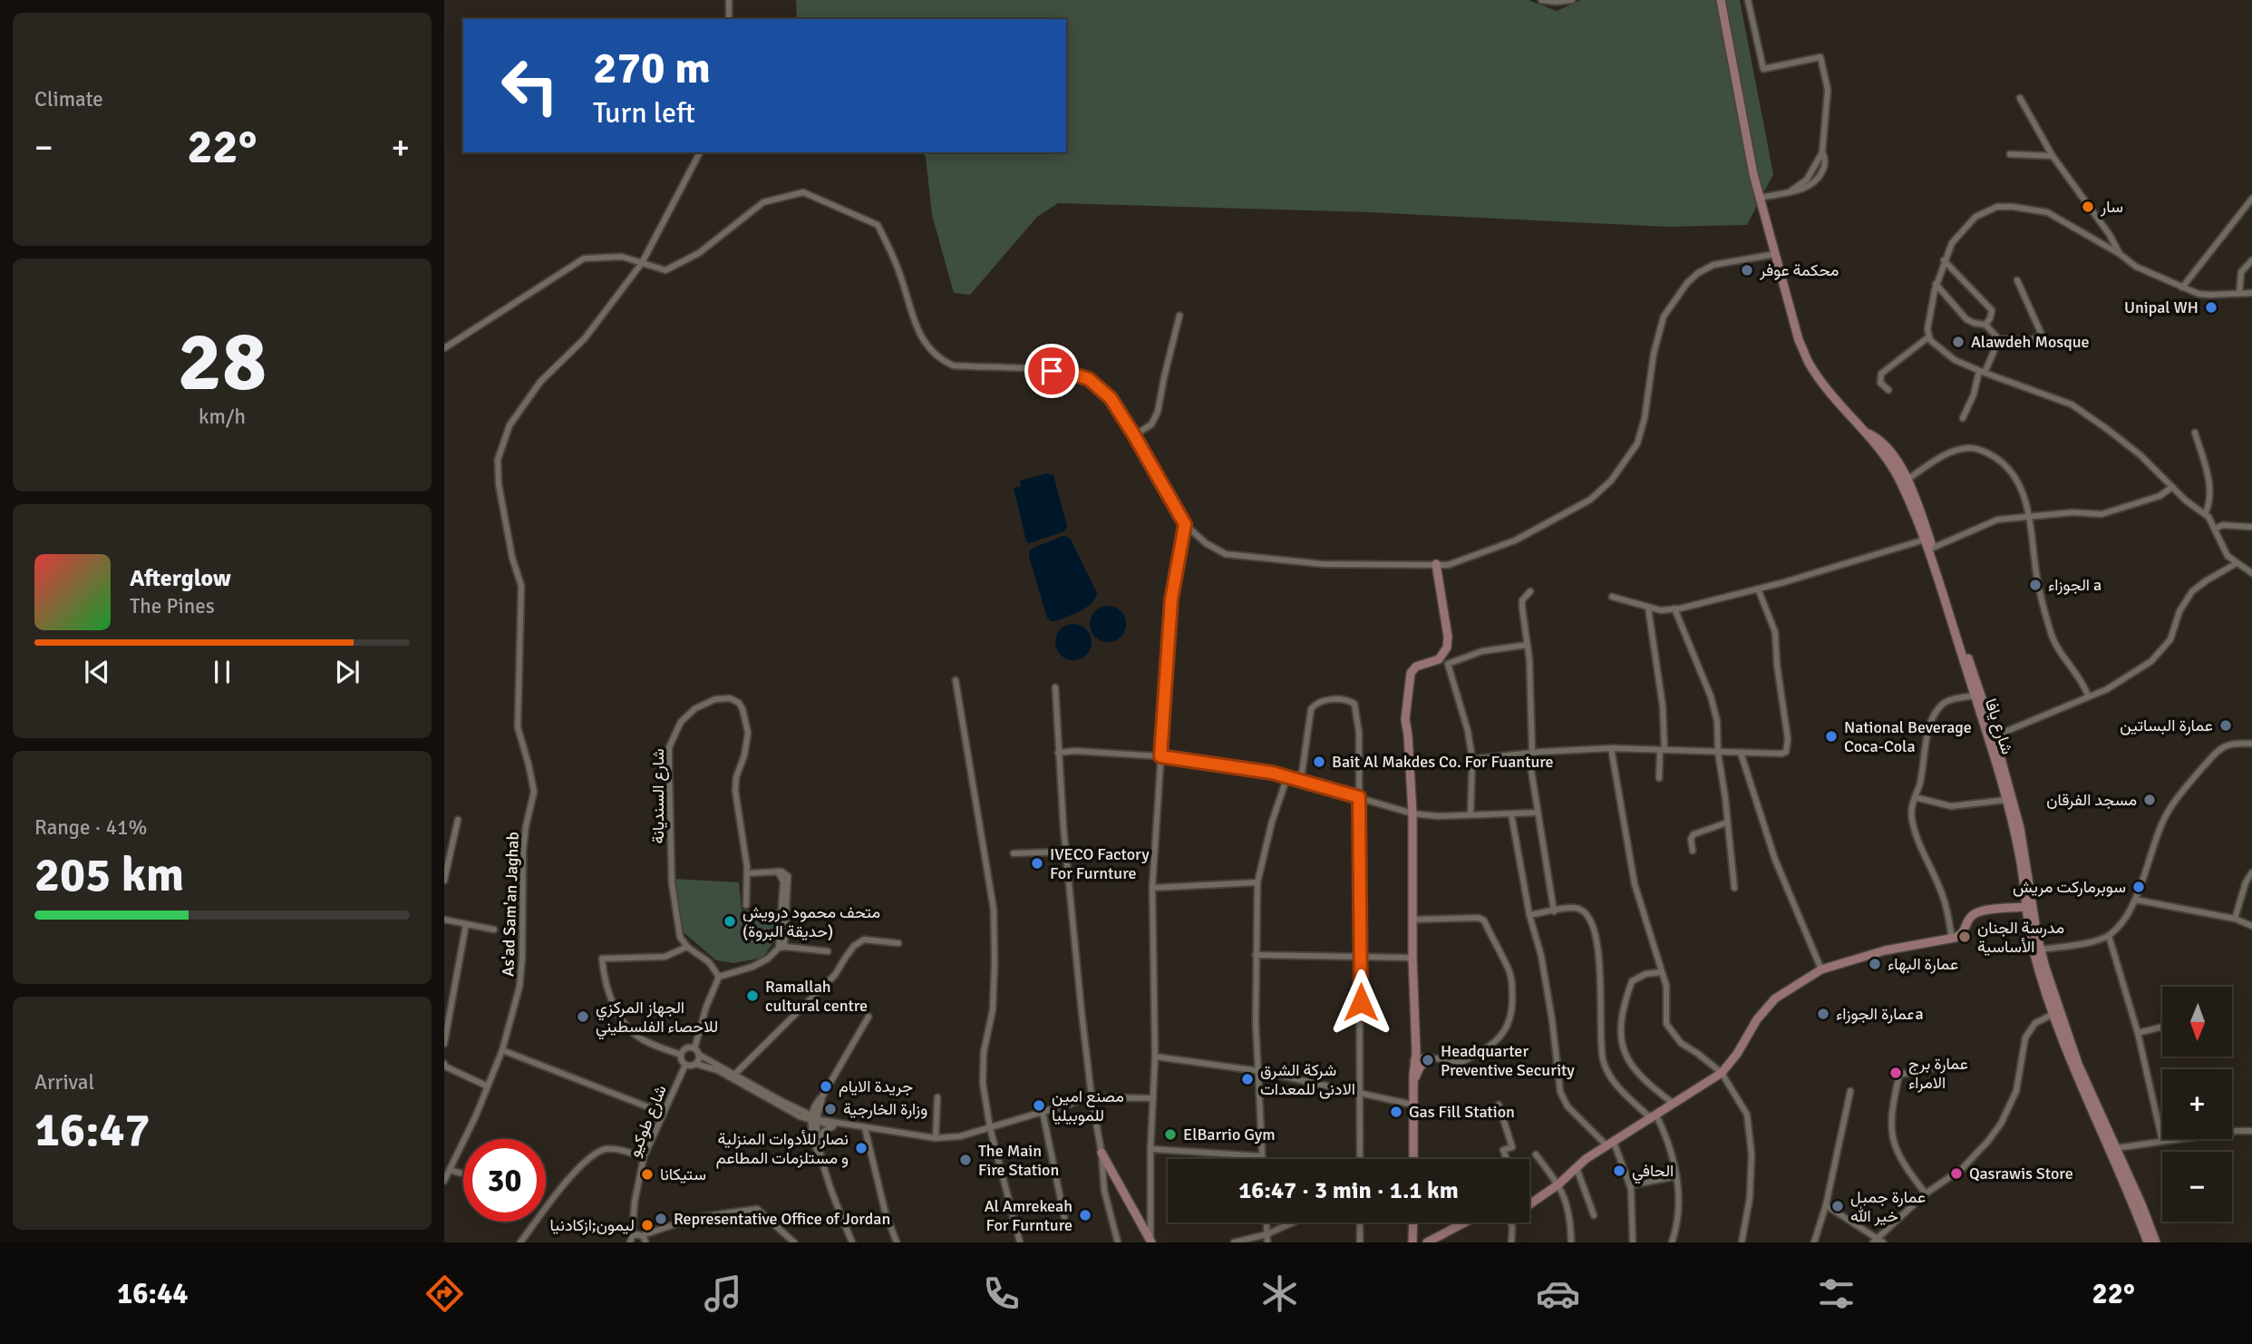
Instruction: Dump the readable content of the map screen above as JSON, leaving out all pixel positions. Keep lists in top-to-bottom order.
{
  "streets": {
    "street": [
      "شارع يافا",
      "شارع السنديانة",
      "As'ad Sam'an Jaghab",
      "شارع طوكيو"
    ]
  },
  "places": [
    "سار",
    "محكمة عوفر",
    "Unipal WH",
    "Alawdeh Mosque",
    "الجوزاء a",
    "عمارة البساتين",
    "National Beverage Coca-Cola",
    "Bait Al Makdes Co. For Fuanture",
    "مسجد الفرقان",
    "IVECO Factory For Furnture",
    "سوبرماركت مريش",
    "متحف محمود درويش (حديقة البروة)",
    "مدرسة الجنان الأساسية",
    "عمارة البهاء",
    "Ramallah cultural centre",
    "عمارة الجوزاءa",
    "الجهاز المركزي للاحصاء الفلسطيني",
    "Headquarter Preventive Security",
    "عمارة برج الامراء",
    "شركة الشرق الادنى للمعدات",
    "جريدة الايام",
    "مصنع امين للموبيليا",
    "وزارة الخارجية",
    "Gas Fill Station",
    "ElBarrio Gym",
    "نصار للأدوات المنزلية و مستلزمات المطاعم",
    "The Main Fire Station",
    "الحافي",
    "Qasrawis Store",
    "ستيكانا",
    "عمارة جميل خير الله",
    "Al Amrekeah For Furnture",
    "Representative Office of Jordan",
    "ليمون;ازكادنيا"
  ],
  "north": "bottom",
  "page": {
    "tile": [
      "Climate",
      ["28", "km/h"],
      ["Range · 41%", "205 km"],
      ["Arrival", "16:47"]
    ],
    "turn": ["270 m", "Turn left"],
    "heat": ["−", "22°", "+"],
    "song": ["Afterglow", "The Pines"],
    "map_buttons": ["+", "−"],
    "limit": "30",
    "trip": "16:47 · 3 min · 1.1 km",
    "tabs": ["16:44", "22°"]
  }
}
